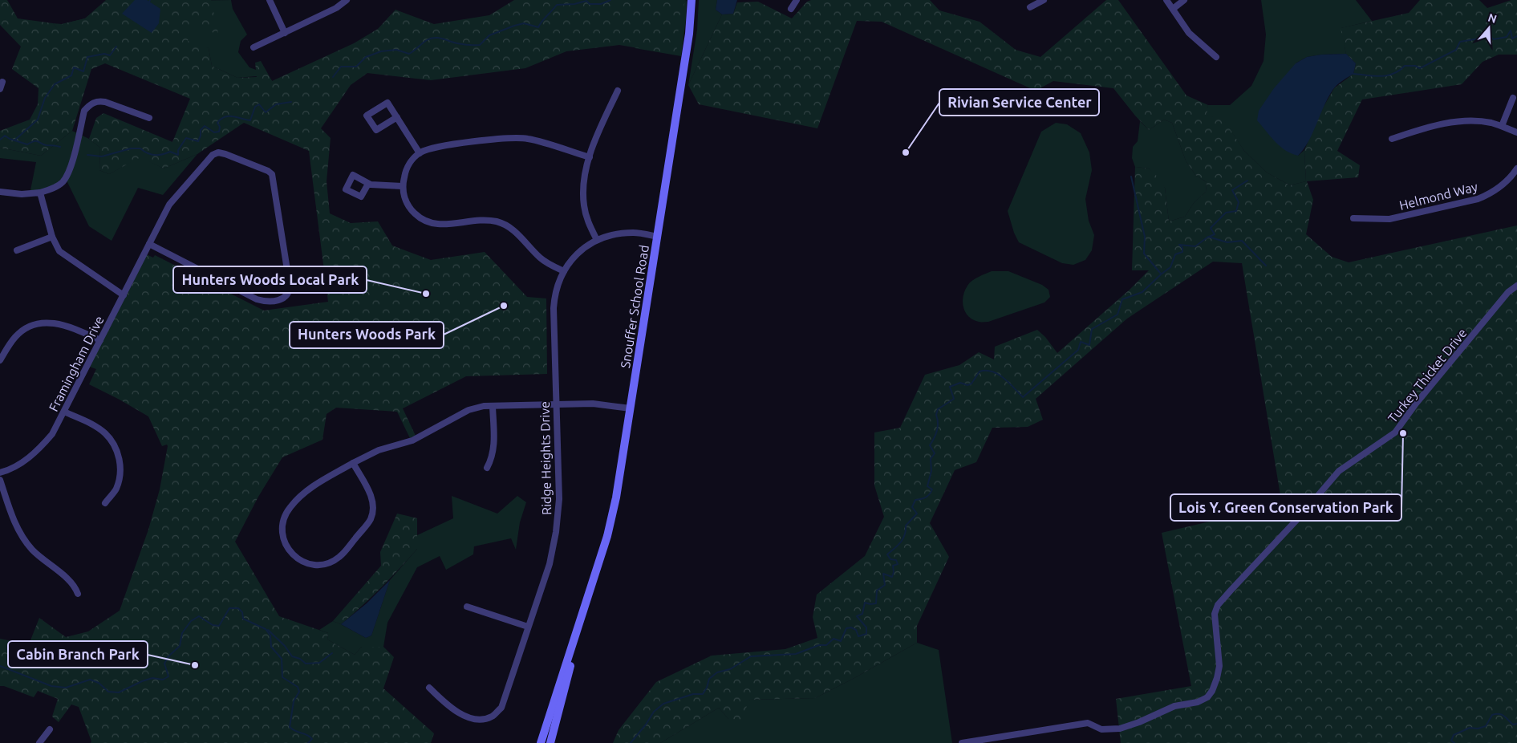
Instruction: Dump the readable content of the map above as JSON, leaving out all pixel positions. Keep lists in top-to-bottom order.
{
  "streets": {
    "main road": ["Snouffer School Road"],
    "street": [
      "Helmond Way",
      "Framingham Drive",
      "Turkey Thicket Drive",
      "Ridge Heights Drive"
    ]
  },
  "crossings": [
    ["Snouffer School Road", "Ridge Heights Drive"]
  ],
  "places": [
    "Rivian Service Center",
    "Hunters Woods Local Park",
    "Hunters Woods Park",
    "Lois Y. Green Conservation Park",
    "Cabin Branch Park"
  ],
  "north": "top"
}
